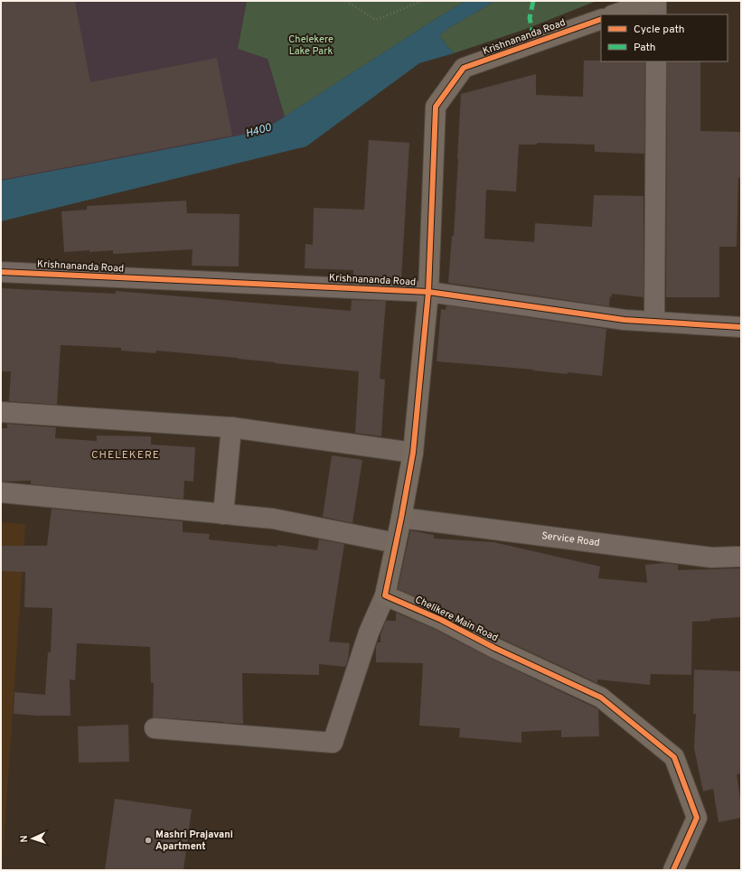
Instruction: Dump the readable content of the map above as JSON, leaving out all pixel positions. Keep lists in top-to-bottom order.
{
  "streets": {
    "street": ["Krishnananda Road", "Service Road", "Chelikere Main Road"]
  },
  "districts": ["CHELEKERE"],
  "water": ["H400"],
  "parks": ["Chelekere Lake Park"],
  "places": ["Mashri Prajavani Apartment"],
  "legend": ["Cycle path", "Path"],
  "north": "left"
}
